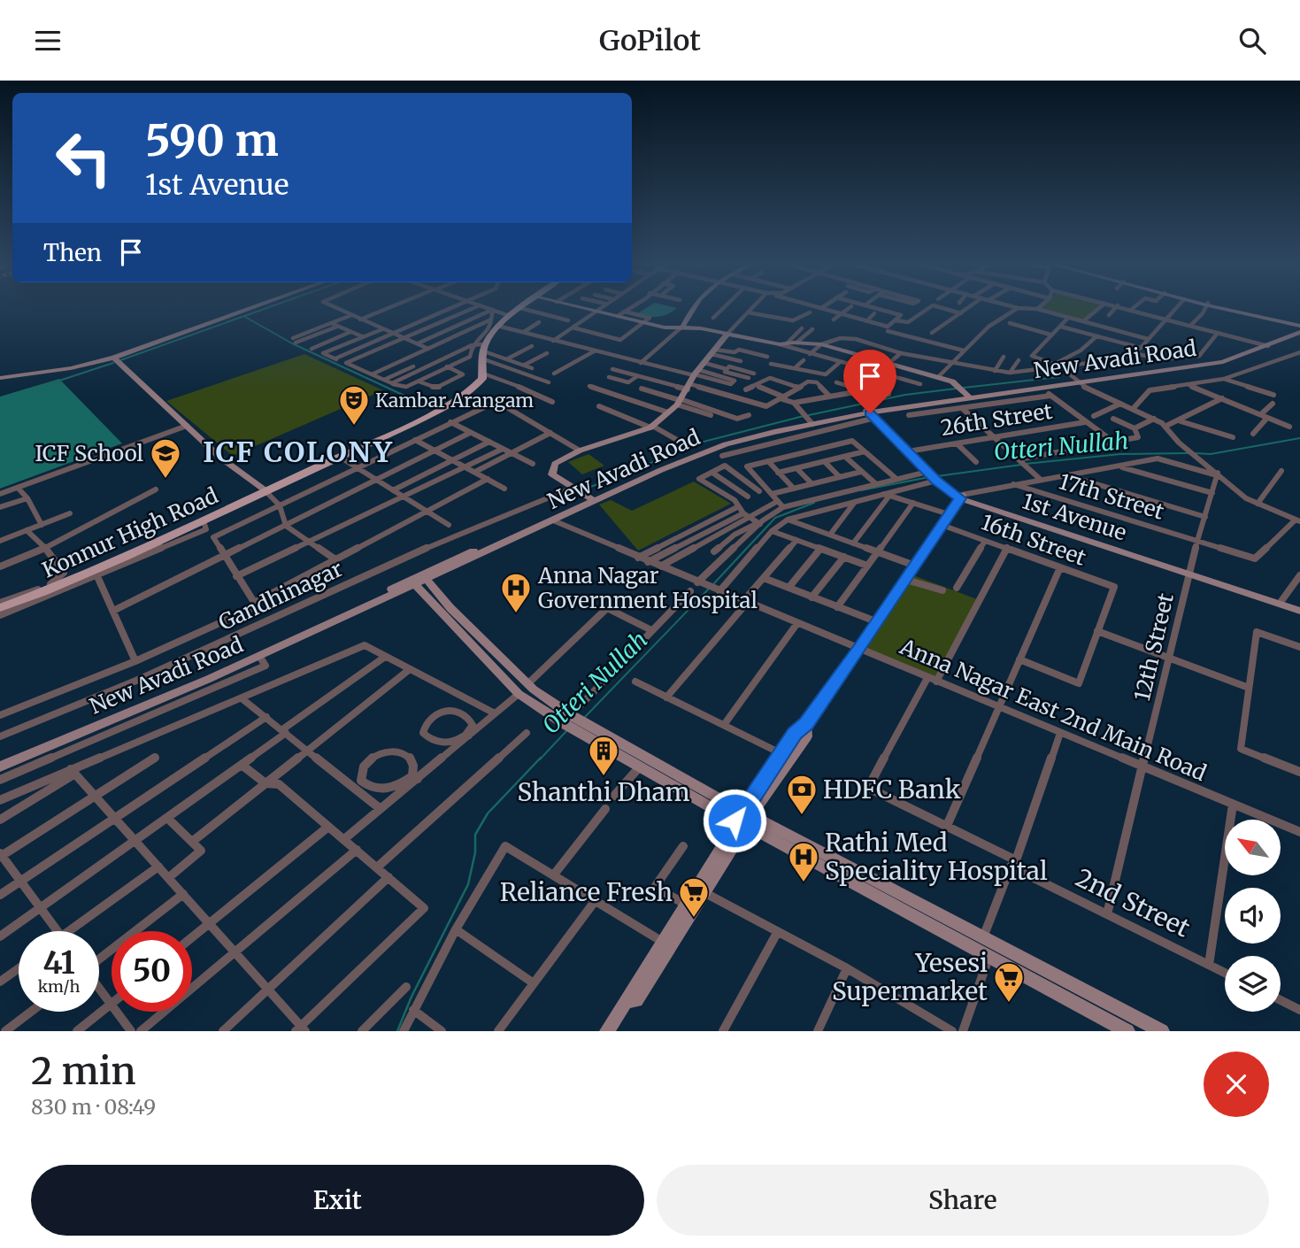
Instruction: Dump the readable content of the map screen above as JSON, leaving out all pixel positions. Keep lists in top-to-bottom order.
{
  "streets": {
    "main road": ["Konnur High Road"],
    "street": [
      "New Avadi Road",
      "26th Street",
      "17th Street",
      "1st Avenue",
      "16th Street",
      "Gandhinagar",
      "12th Street",
      "Anna Nagar East 2nd Main Road",
      "2nd Street"
    ]
  },
  "crossings": [
    ["New Avadi Road", "1st Avenue"],
    ["New Avadi Road", "Anna Nagar East 2nd Main Road"],
    ["26th Street", "1st Avenue"],
    ["17th Street", "12th Street"],
    ["1st Avenue", "12th Street"],
    ["12th Street", "Anna Nagar East 2nd Main Road"],
    ["12th Street", "2nd Street"],
    ["Anna Nagar East 2nd Main Road", "2nd Street"]
  ],
  "districts": ["ICF COLONY"],
  "water": ["Otteri Nullah"],
  "places": {
    "theatre": ["Kambar Arangam"],
    "school or university": ["ICF School"],
    "hospital": ["Anna Nagar Government Hospital", "Rathi Med Speciality Hospital"],
    "building": ["Shanthi Dham"],
    "bank": ["HDFC Bank"],
    "supermarket": ["Reliance Fresh", "Yesesi Supermarket"]
  },
  "north": "top left",
  "page": {
    "header": "GoPilot",
    "turn": ["590 m", "1st Avenue"],
    "then": "Then",
    "speed": "41 km/h",
    "limit": "50",
    "heading": ["2 min", "830 m · 08:49"],
    "buttons": ["Exit", "Share"]
  }
}
